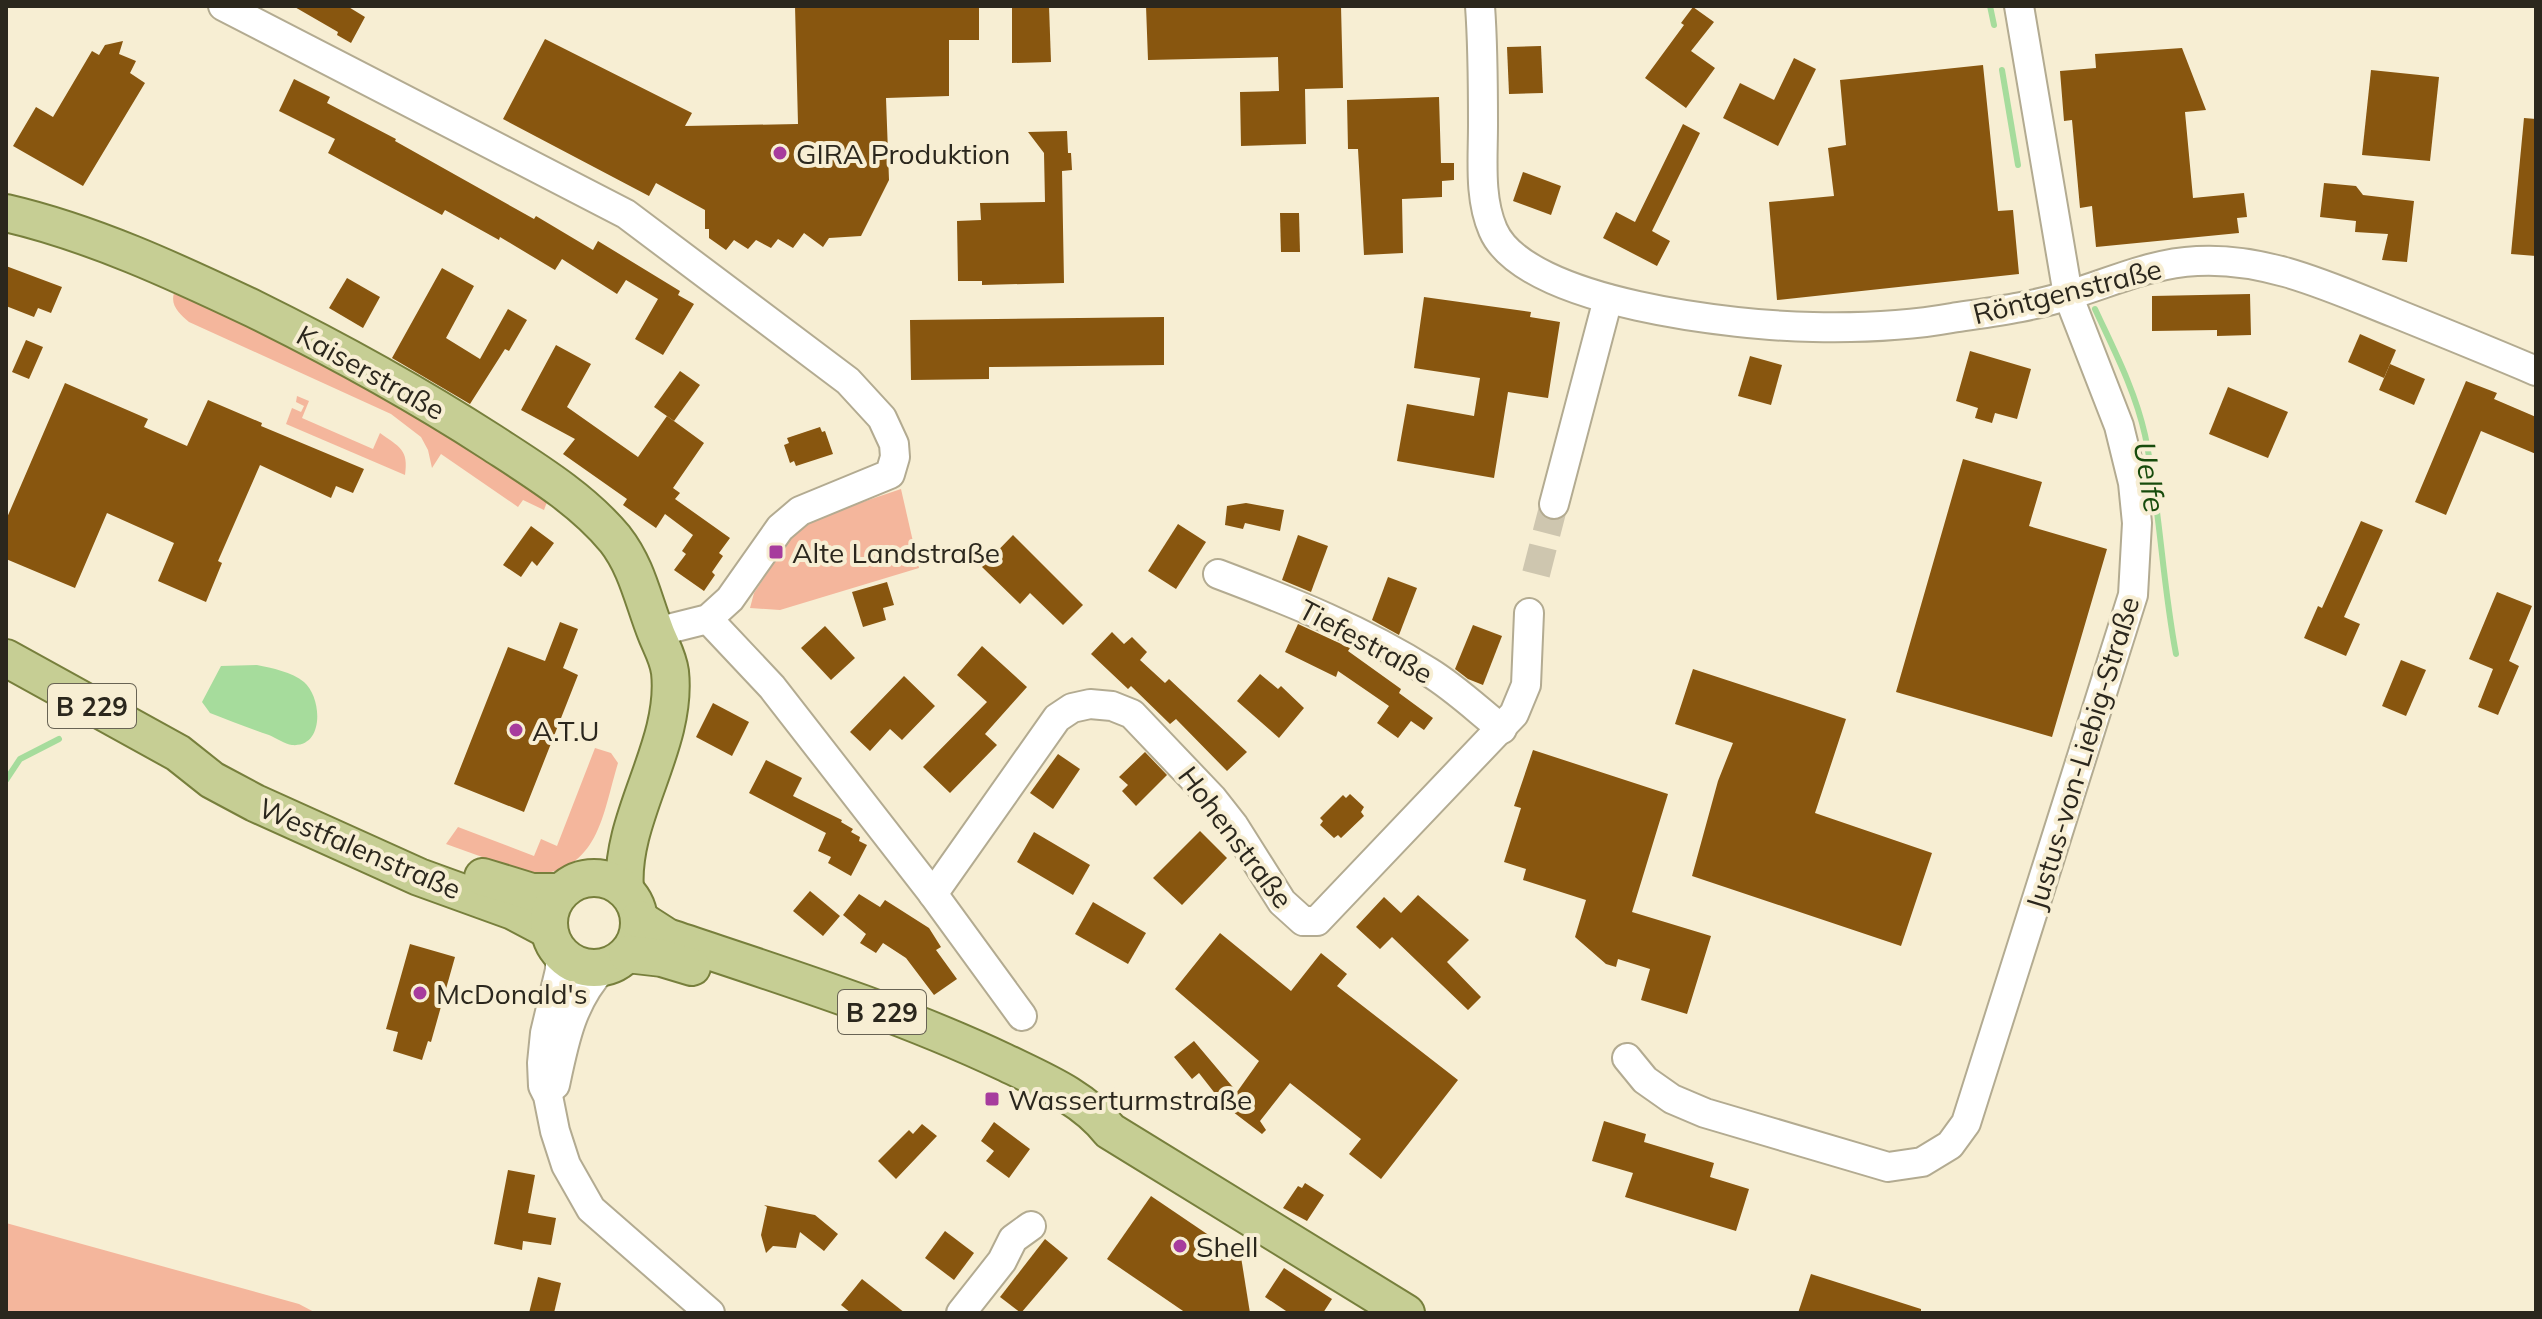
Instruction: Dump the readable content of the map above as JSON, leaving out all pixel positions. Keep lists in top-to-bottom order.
{
  "streets": {
    "main road": ["Kaiserstraße", "B 229", "Westfalenstraße"],
    "street": [
      "Röntgenstraße",
      "Tiefestraße",
      "Justus-von-Liebig-Straße",
      "Hohenstraße"
    ]
  },
  "crossings": [
    ["Röntgenstraße", "Justus-von-Liebig-Straße"],
    ["Kaiserstraße", "B 229"],
    ["Kaiserstraße", "Westfalenstraße"],
    ["Tiefestraße", "Hohenstraße"],
    ["B 229", "Westfalenstraße"]
  ],
  "water": ["Uelfe"],
  "places": {
    "other": [
      "GIRA Produktion",
      "A.T.U",
      "McDonald's",
      "Shell"
    ],
    "transit": ["Alte Landstraße", "Wasserturmstraße"]
  }
}
